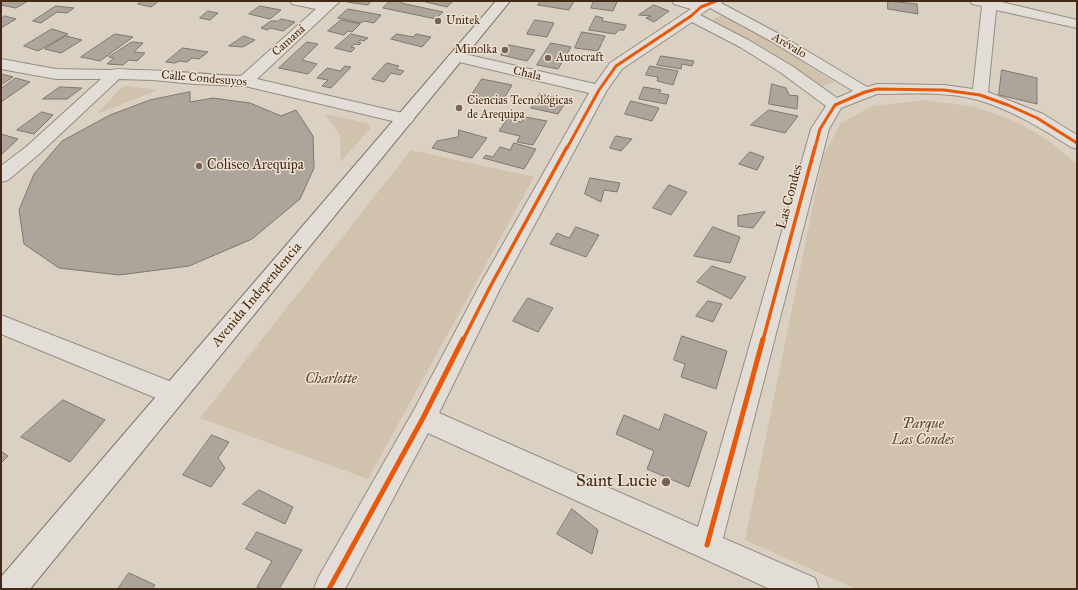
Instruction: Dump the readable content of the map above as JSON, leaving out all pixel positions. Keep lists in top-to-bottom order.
{
  "streets": {
    "street": [
      "Camaná",
      "Arévalo",
      "Chala",
      "Calle Condesuyos",
      "Las Condes",
      "Avenida Independencia"
    ]
  },
  "crossings": [
    ["Camaná", "Calle Condesuyos"],
    ["Arévalo", "Las Condes"],
    ["Chala", "Avenida Independencia"],
    ["Calle Condesuyos", "Avenida Independencia"]
  ],
  "parks": ["Charlotte", "Parque Las Condes"],
  "places": [
    "Unitek",
    "Minolka",
    "Autocraft",
    "Ciencias Tecnológicas de Arequipa",
    "Coliseo Arequipa",
    "Saint Lucie"
  ]
}
